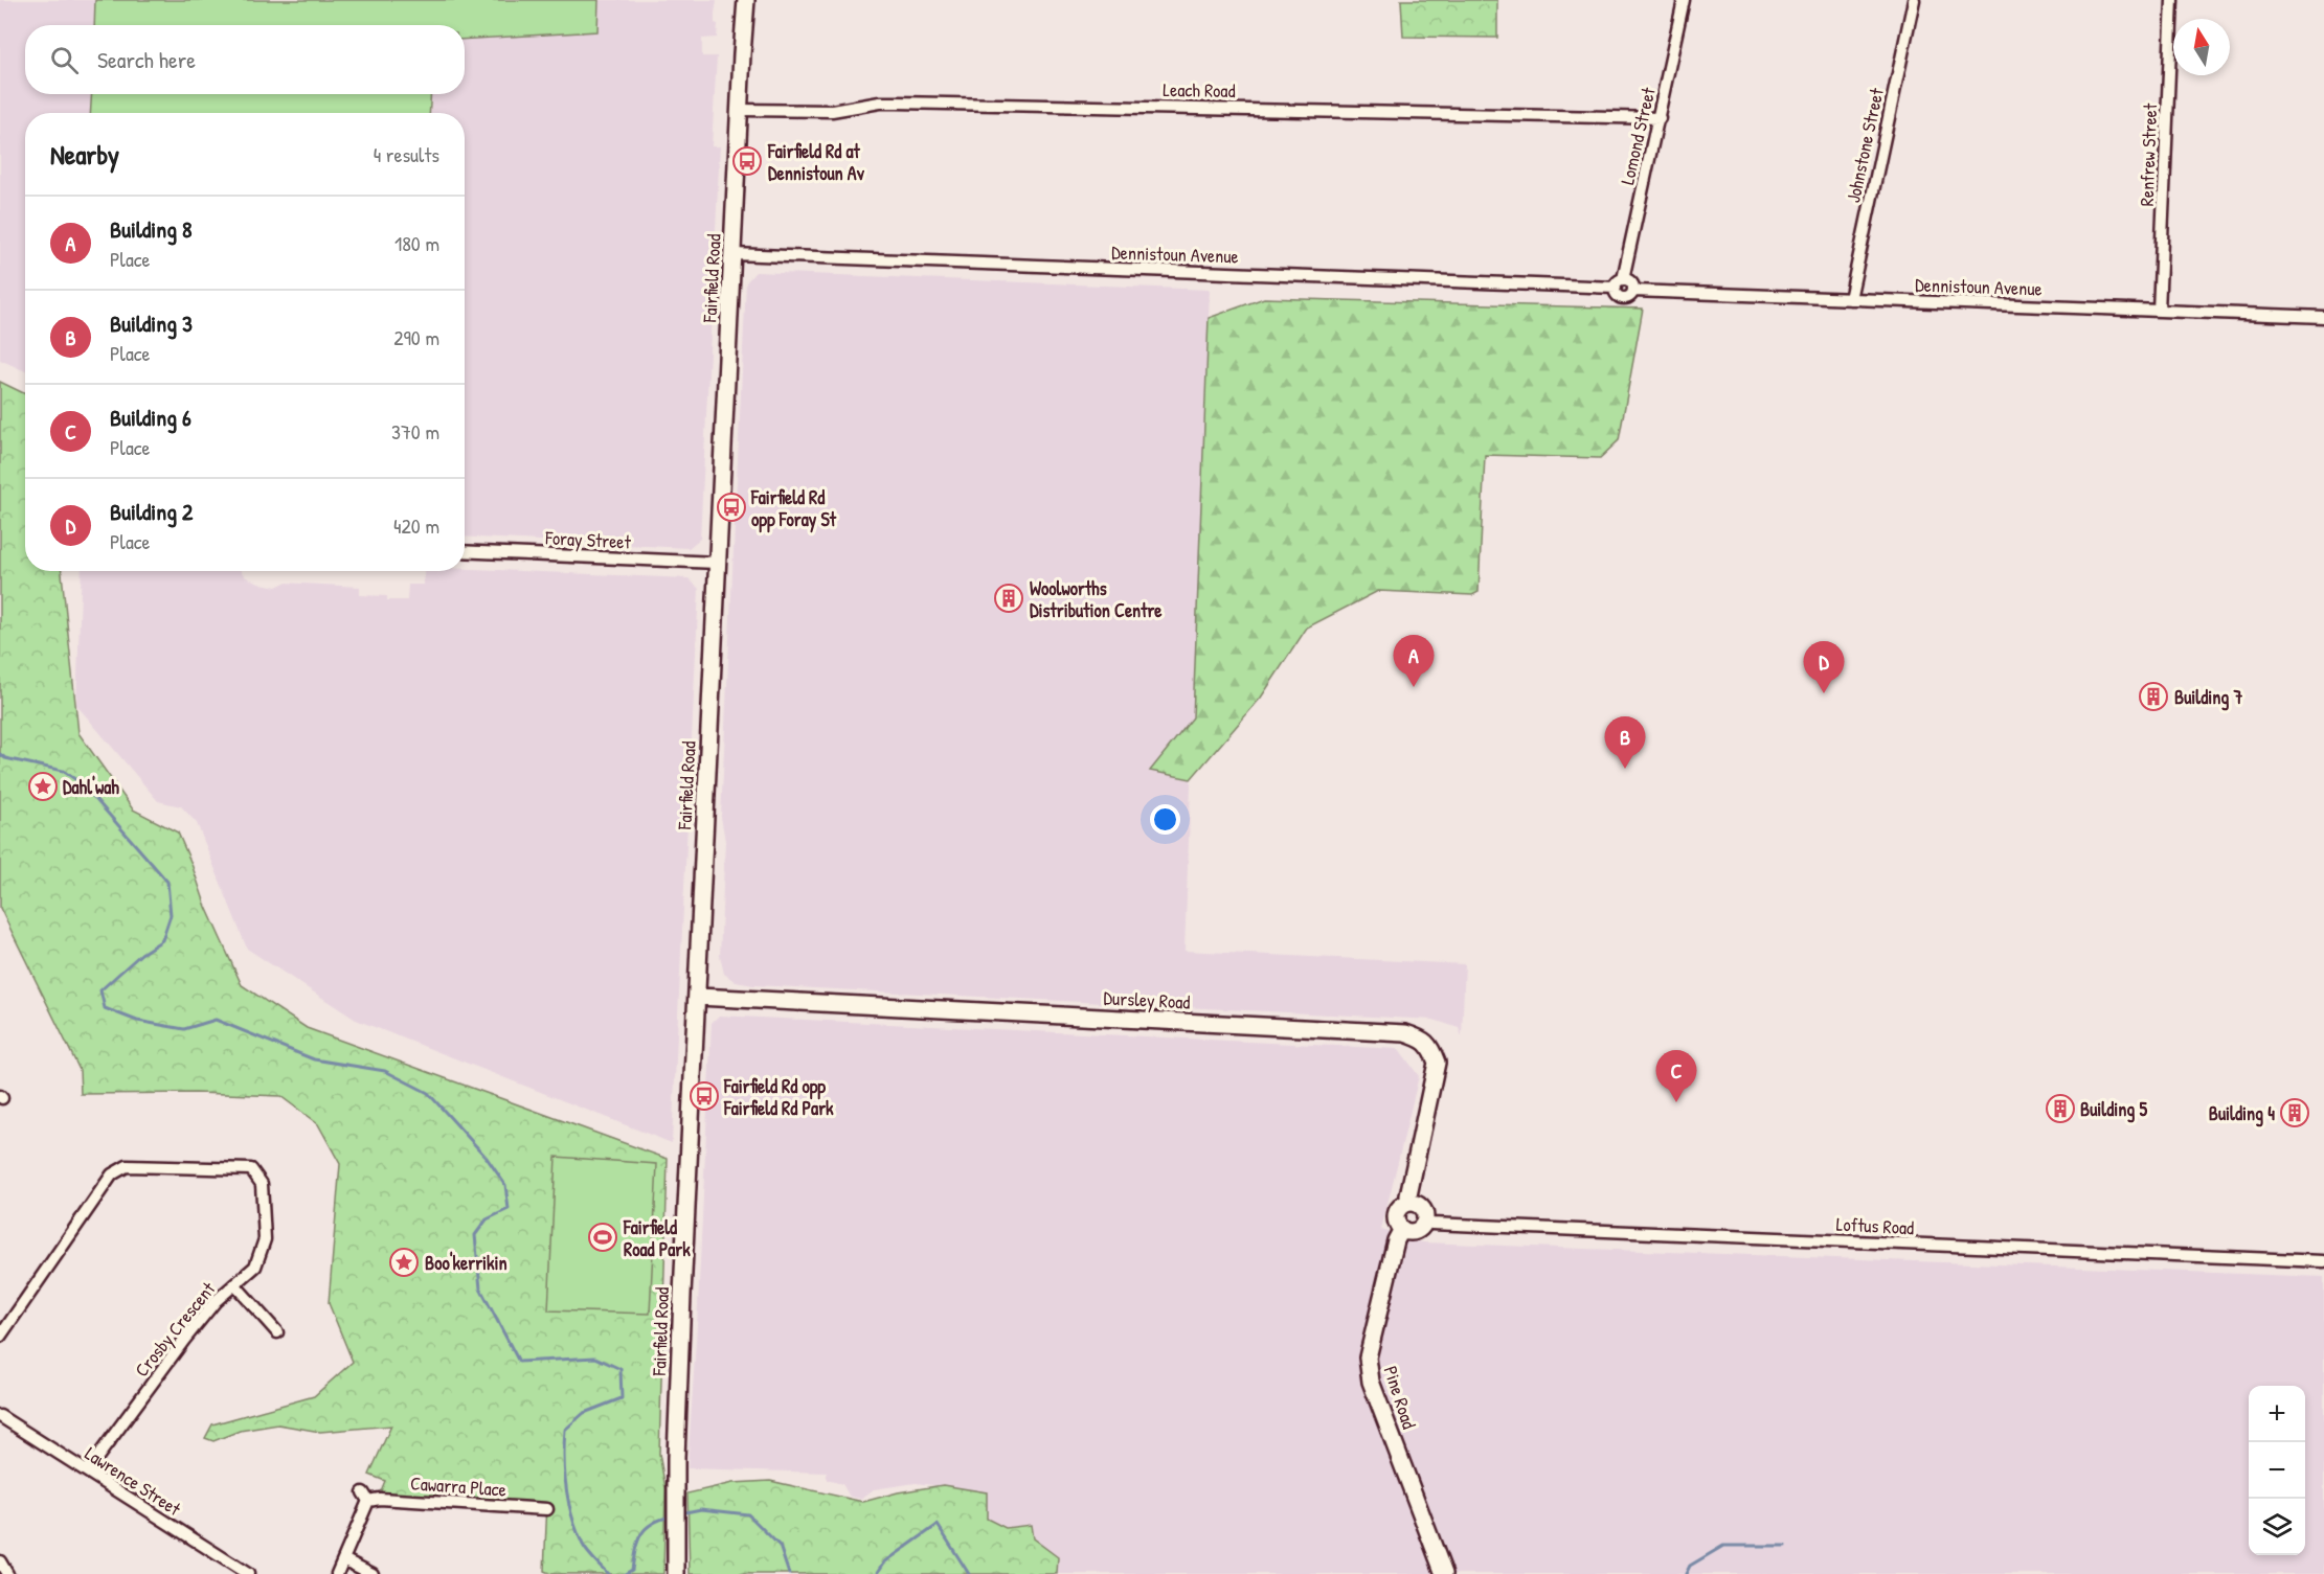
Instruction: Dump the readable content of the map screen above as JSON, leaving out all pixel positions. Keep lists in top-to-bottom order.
{
  "streets": {
    "main road": ["Fairfield Road", "Dursley Road", "Pine Road"],
    "street": [
      "Leach Road",
      "Lomond Street",
      "Johnstone Street",
      "Renfrew Street",
      "Dennistoun Avenue",
      "Foray Street",
      "Loftus Road",
      "Crosby Crescent",
      "Lawrence Street",
      "Cawarra Place"
    ]
  },
  "crossings": [
    ["Leach Road", "Lomond Street"],
    ["Leach Road", "Fairfield Road"],
    ["Lomond Street", "Dennistoun Avenue"],
    ["Johnstone Street", "Dennistoun Avenue"],
    ["Renfrew Street", "Dennistoun Avenue"],
    ["Dennistoun Avenue", "Fairfield Road"],
    ["Fairfield Road", "Foray Street"],
    ["Fairfield Road", "Dursley Road"],
    ["Dursley Road", "Loftus Road"],
    ["Dursley Road", "Pine Road"],
    ["Loftus Road", "Pine Road"],
    ["Crosby Crescent", "Lawrence Street"]
  ],
  "places": {
    "bus stop": ["Fairfield Rd at Dennistoun Av", "Fairfield Rd opp Foray St", "Fairfield Rd opp Fairfield Rd Park"],
    "building": [
      "Woolworths Distribution Centre",
      "Building 7",
      "Building 5",
      "Building 4"
    ],
    "place": ["Dahl'wah", "Boo'kerrikin"],
    "sports": ["Fairfield Road Park"]
  },
  "north": "top",
  "page": {
    "search": "Search here",
    "heading": ["Nearby", "4 results"],
    "list": [
      {
        "mark": "A",
        "name": "Building 8",
        "note": "Place",
        "value": "180 m"
      },
      {
        "mark": "B",
        "name": "Building 3",
        "note": "Place",
        "value": "290 m"
      },
      {
        "mark": "C",
        "name": "Building 6",
        "note": "Place",
        "value": "370 m"
      },
      {
        "mark": "D",
        "name": "Building 2",
        "note": "Place",
        "value": "420 m"
      }
    ],
    "pins": [
      "A",
      "D",
      "B",
      "C"
    ],
    "map_buttons": ["+", "−"]
  }
}
